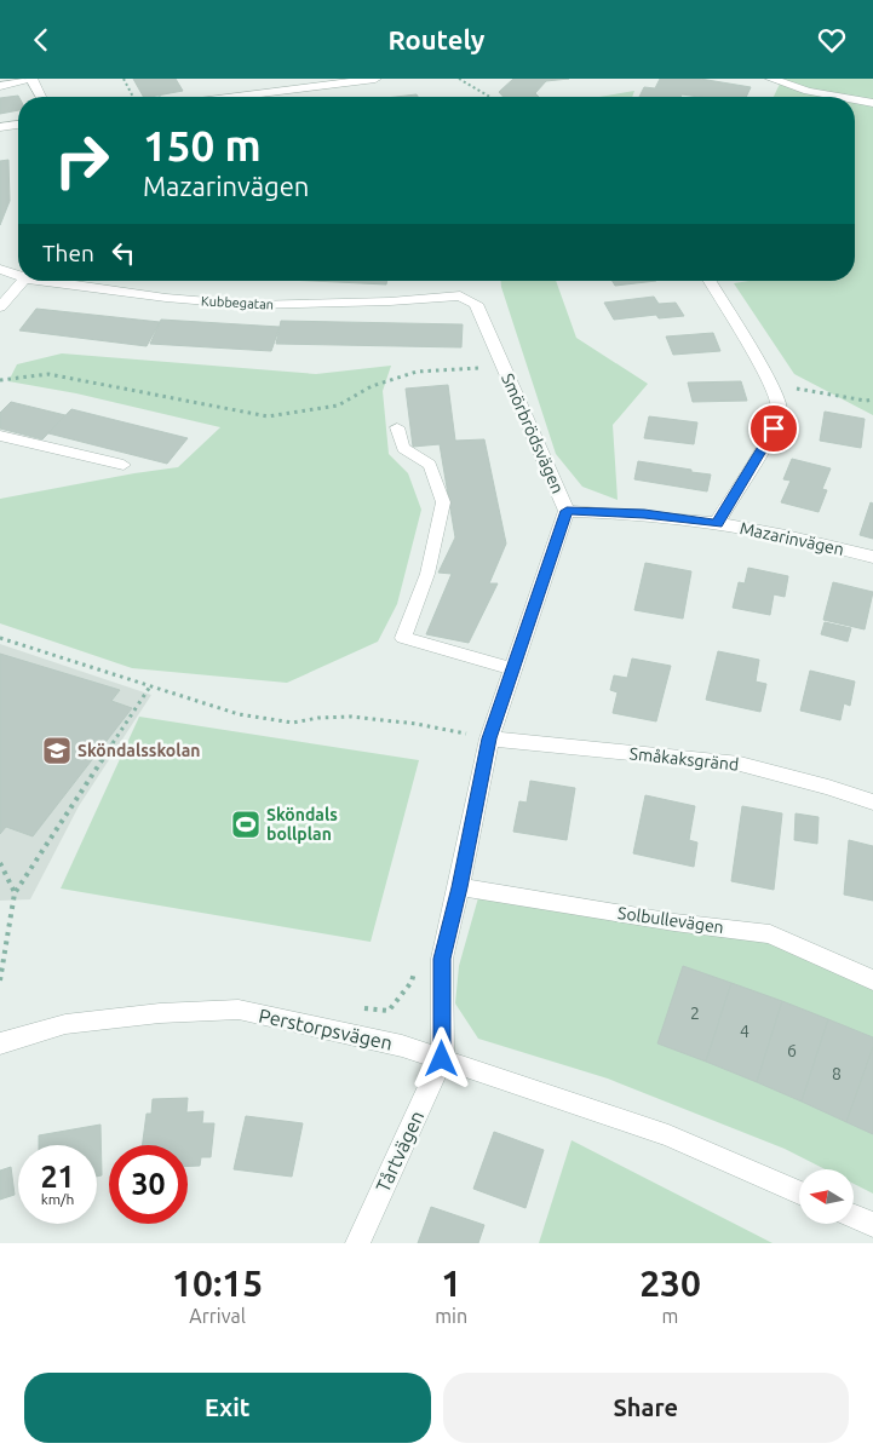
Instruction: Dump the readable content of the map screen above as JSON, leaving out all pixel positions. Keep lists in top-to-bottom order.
{
  "streets": {
    "street": [
      "Kubbegatan",
      "Smörbrödsvägen",
      "Mazarinvägen",
      "Småkaksgränd",
      "Solbullevägen",
      "Perstorpsvägen",
      "Tårtvägen"
    ]
  },
  "crossings": [
    ["Kubbegatan", "Smörbrödsvägen"],
    ["Smörbrödsvägen", "Mazarinvägen"],
    ["Smörbrödsvägen", "Småkaksgränd"],
    ["Smörbrödsvägen", "Solbullevägen"],
    ["Smörbrödsvägen", "Perstorpsvägen"],
    ["Smörbrödsvägen", "Tårtvägen"],
    ["Perstorpsvägen", "Tårtvägen"]
  ],
  "places": {
    "school or university": ["Sköndalsskolan"],
    "sports": ["Sköndals bollplan"]
  },
  "house_numbers": [
    "2",
    "4",
    "6",
    "8"
  ],
  "north": "left",
  "page": {
    "header": "Routely",
    "turn": ["150 m", "Mazarinvägen"],
    "then": "Then",
    "speed": "21 km/h",
    "limit": "30",
    "eta": [
      "10:15",
      "Arrival",
      "1",
      "min",
      "230",
      "m"
    ],
    "buttons": ["Exit", "Share"]
  }
}
